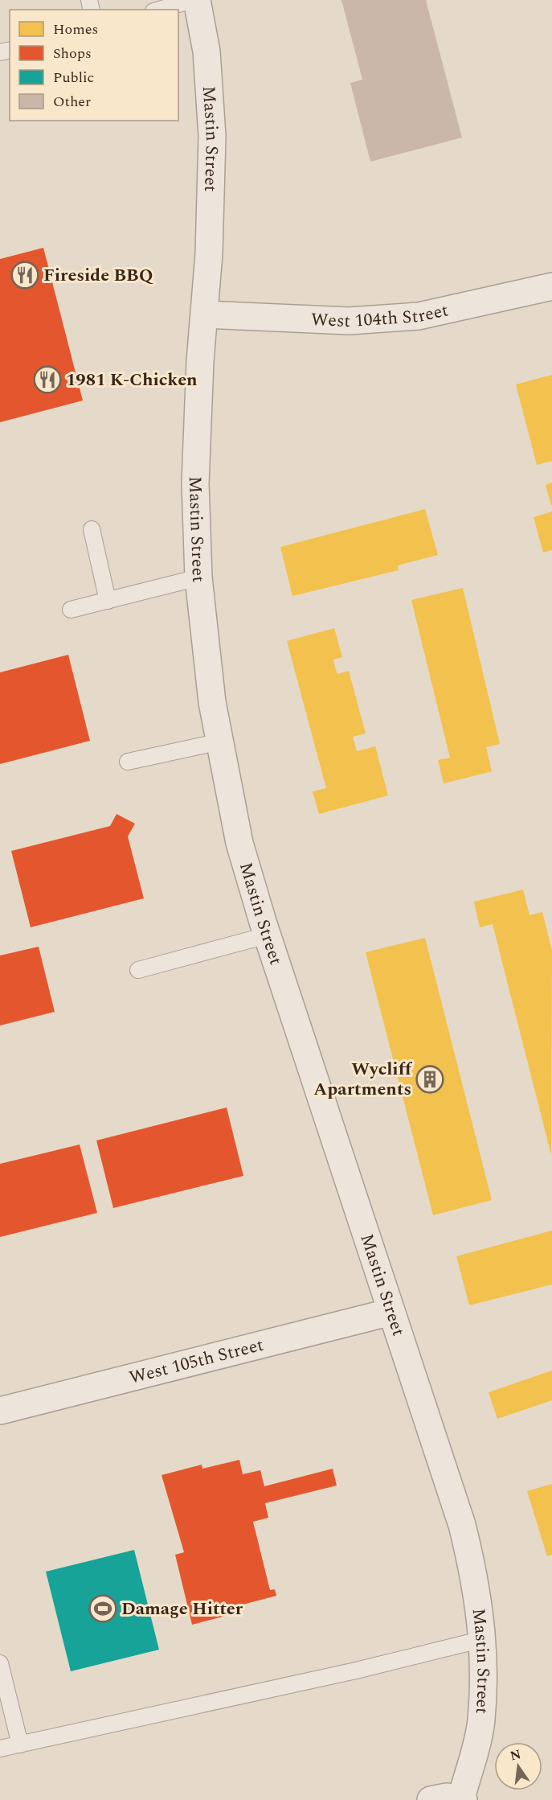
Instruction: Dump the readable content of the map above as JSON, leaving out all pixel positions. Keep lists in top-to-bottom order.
{
  "streets": {
    "street": ["Mastin Street", "West 104th Street", "West 105th Street"]
  },
  "crossings": [
    ["Mastin Street", "West 104th Street"],
    ["Mastin Street", "West 105th Street"]
  ],
  "places": {
    "restaurant": ["Fireside BBQ", "1981 K-Chicken"],
    "building": ["Wycliff Apartments"],
    "sports": ["Damage Hitter"]
  },
  "legend": [
    "Homes",
    "Shops",
    "Public",
    "Other"
  ],
  "north": "top"
}
